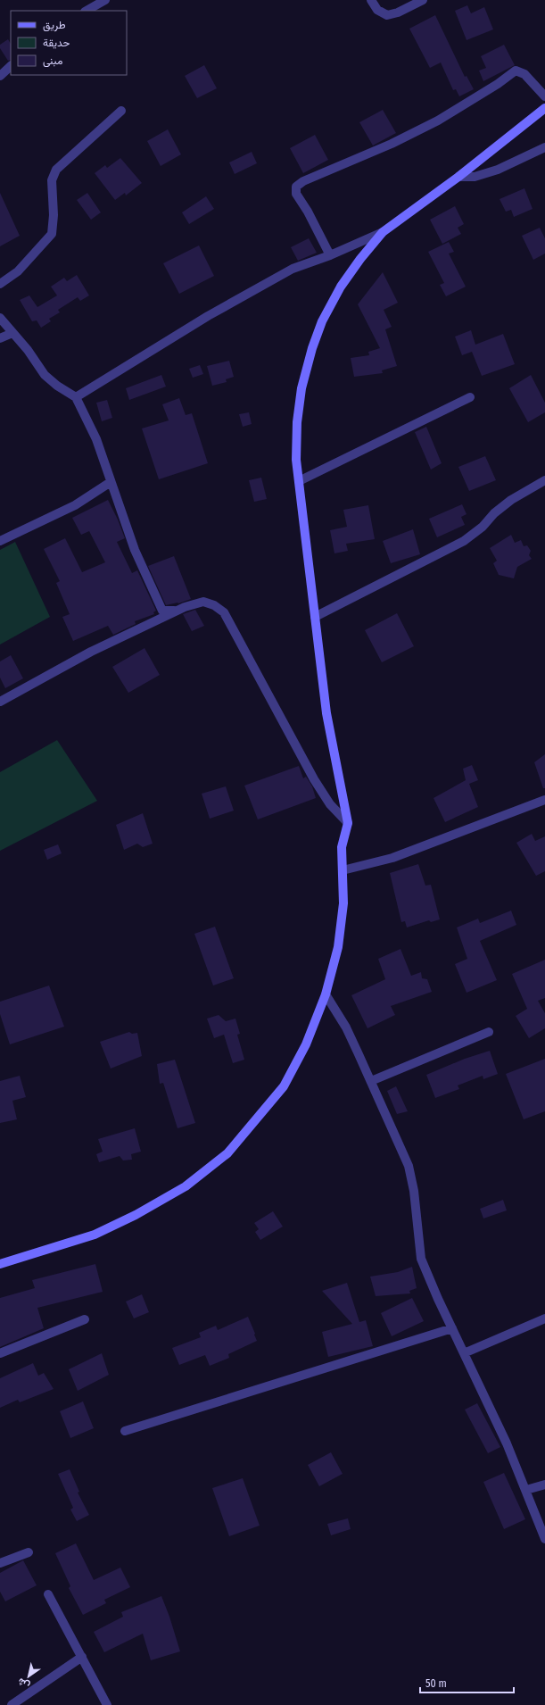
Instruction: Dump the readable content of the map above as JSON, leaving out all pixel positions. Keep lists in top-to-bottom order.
{
  "legend": ["طريق", "حديقة", "مبنى"],
  "scale_bar": "50 m",
  "north": "bottom left"
}
